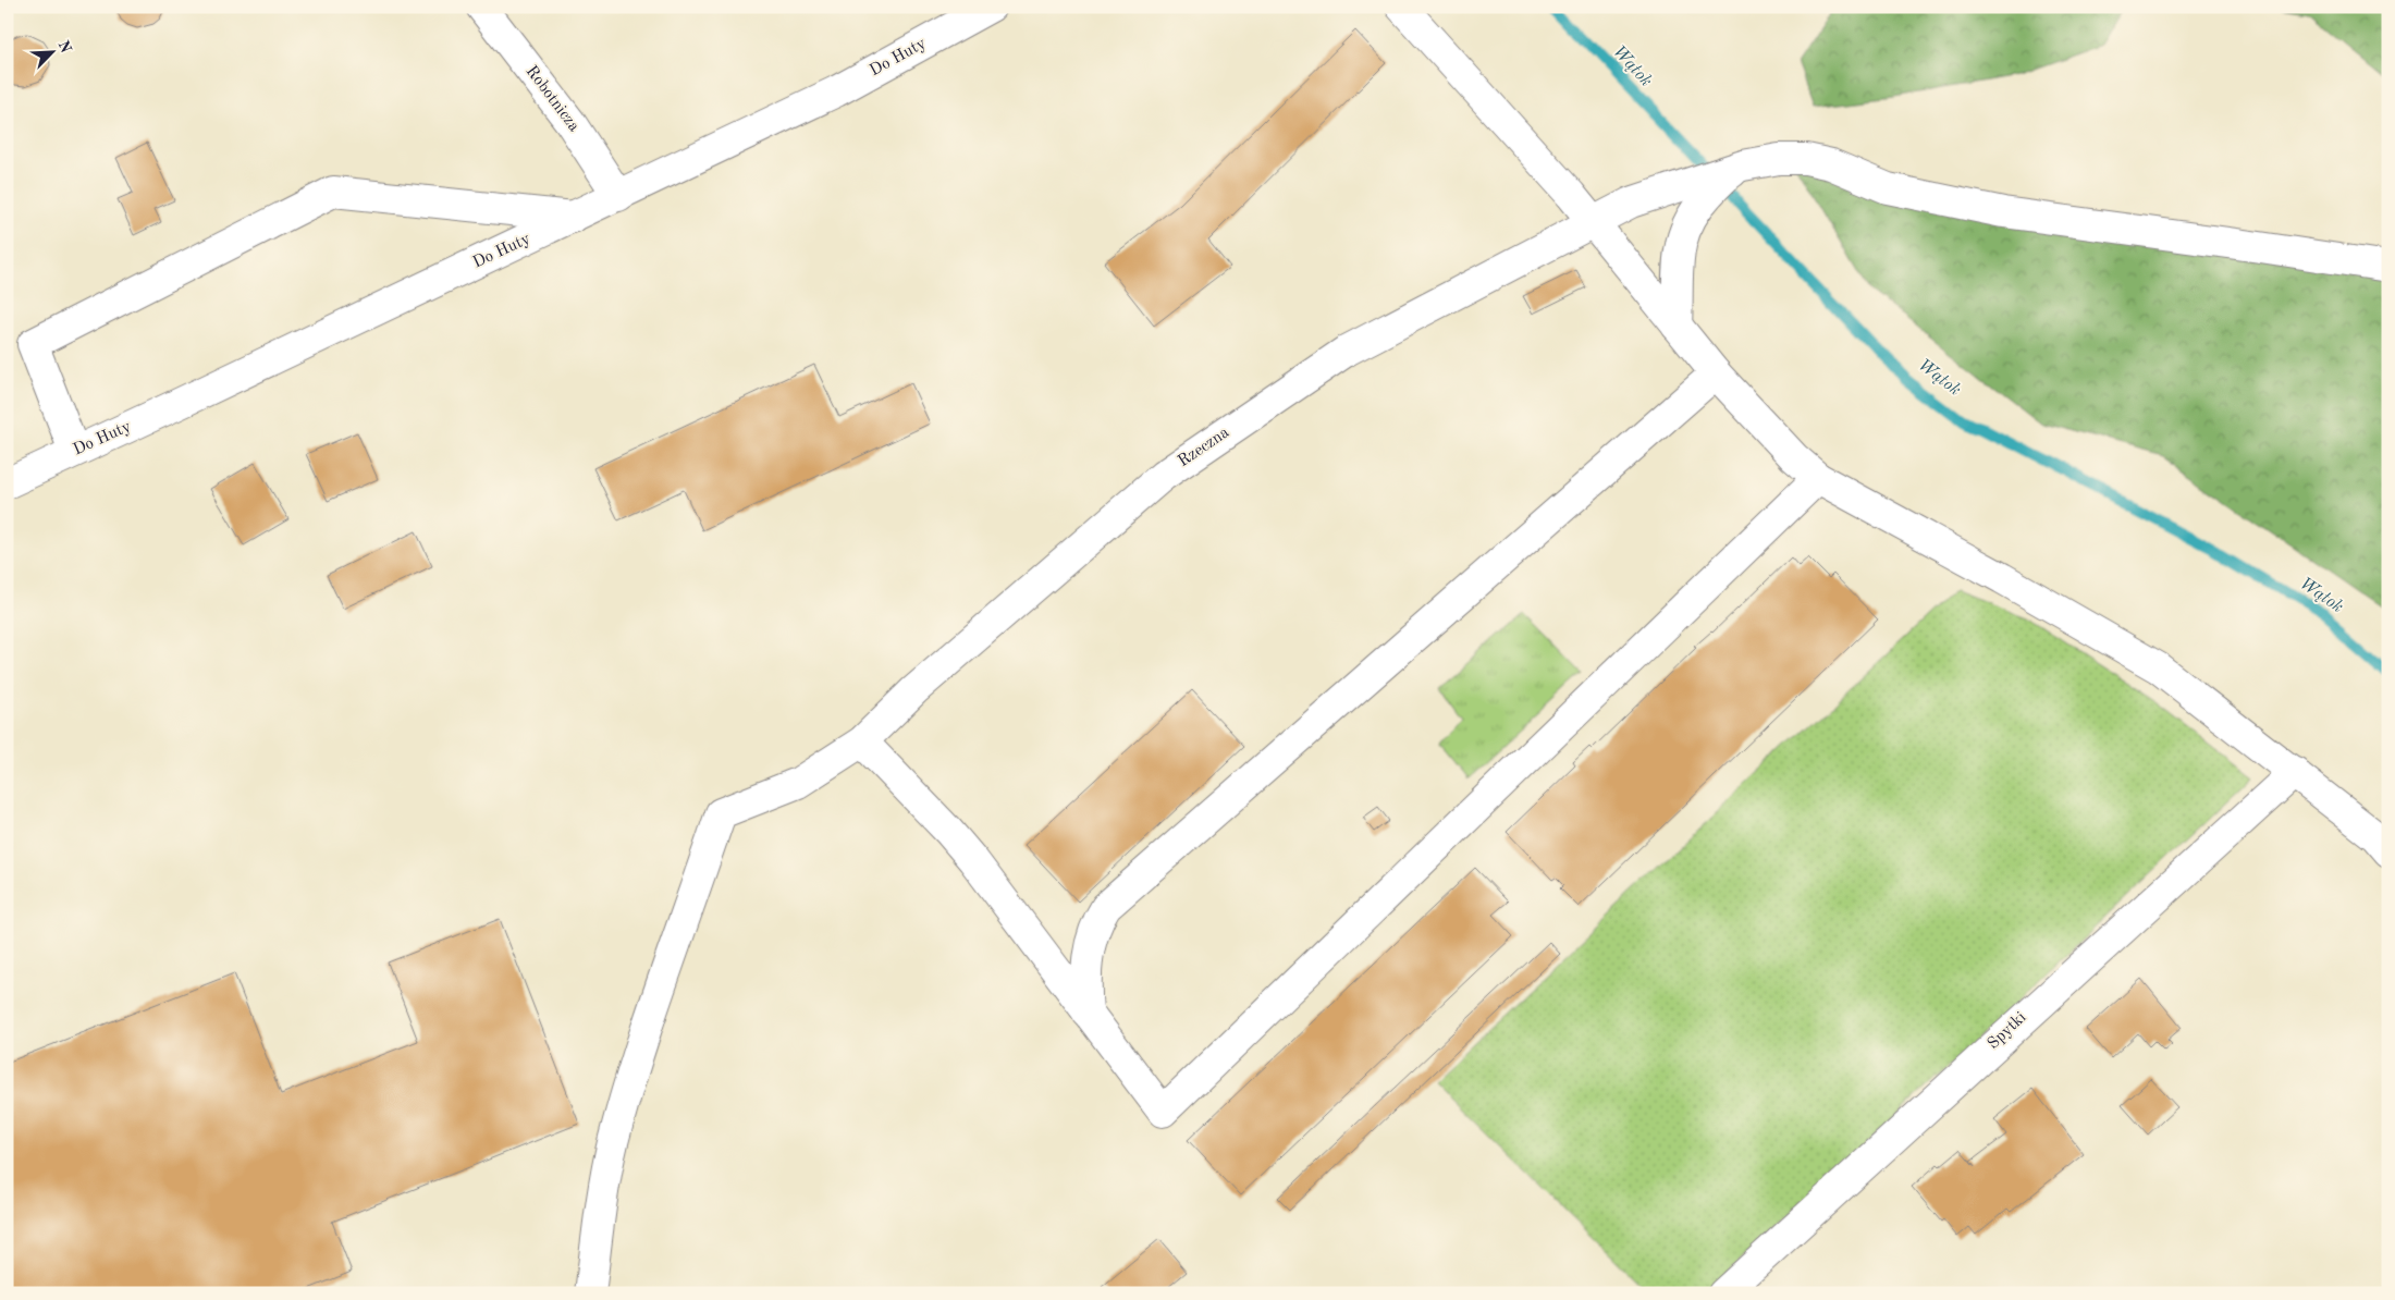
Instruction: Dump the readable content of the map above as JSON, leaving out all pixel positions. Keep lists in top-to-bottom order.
{
  "streets": {
    "street": [
      "Do Huty",
      "Robotnicza",
      "Rzeczna",
      "Spytki"
    ]
  },
  "crossings": [
    ["Do Huty", "Robotnicza"]
  ],
  "water": ["Wątok"],
  "north": "top right"
}
